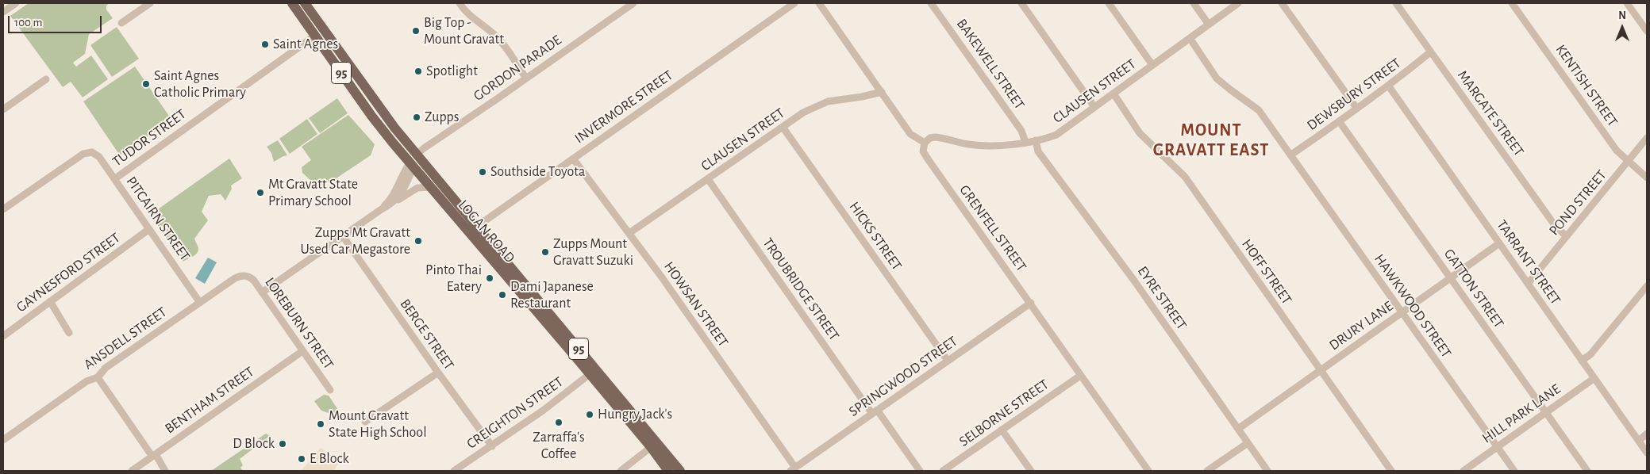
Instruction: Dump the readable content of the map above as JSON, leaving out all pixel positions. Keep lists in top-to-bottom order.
{
  "streets": {
    "main road": ["95", "LOGAN ROAD"],
    "street": [
      "BAKEWELL STREET",
      "GORDON PARADE",
      "KENTISH STREET",
      "CLAUSEN STREET",
      "DEWSBURY STREET",
      "INVERMORE STREET",
      "MARGATE STREET",
      "TUDOR STREET",
      "POND STREET",
      "PITCAIRN STREET",
      "GRENFELL STREET",
      "HICKS STREET",
      "TARRANT STREET",
      "HOFF STREET",
      "GAYNESFORD STREET",
      "GATTON STREET",
      "TROUBRIDGE STREET",
      "EYRE STREET",
      "HOWSAN STREET",
      "HAWKWOOD STREET",
      "LOREBURN STREET",
      "DRURY LANE",
      "BERGE STREET",
      "ANSDELL STREET",
      "SPRINGWOOD STREET",
      "BENTHAM STREET",
      "CREIGHTON STREET",
      "SELBORNE STREET",
      "HILL PARK LANE"
    ]
  },
  "crossings": [
    ["BAKEWELL STREET", "CLAUSEN STREET"],
    ["GORDON PARADE", "LOGAN ROAD"],
    ["KENTISH STREET", "POND STREET"],
    ["CLAUSEN STREET", "GRENFELL STREET"],
    ["CLAUSEN STREET", "HICKS STREET"],
    ["CLAUSEN STREET", "HOFF STREET"],
    ["CLAUSEN STREET", "TROUBRIDGE STREET"],
    ["CLAUSEN STREET", "EYRE STREET"],
    ["CLAUSEN STREET", "HOWSAN STREET"],
    ["CLAUSEN STREET", "HAWKWOOD STREET"],
    ["DEWSBURY STREET", "MARGATE STREET"],
    ["DEWSBURY STREET", "TARRANT STREET"],
    ["DEWSBURY STREET", "GATTON STREET"],
    ["DEWSBURY STREET", "HAWKWOOD STREET"],
    ["INVERMORE STREET", "LOGAN ROAD"],
    ["INVERMORE STREET", "HOWSAN STREET"],
    ["MARGATE STREET", "POND STREET"],
    ["TUDOR STREET", "PITCAIRN STREET"],
    ["TUDOR STREET", "LOGAN ROAD"],
    ["POND STREET", "TARRANT STREET"],
    ["PITCAIRN STREET", "GAYNESFORD STREET"],
    ["PITCAIRN STREET", "ANSDELL STREET"],
    ["GRENFELL STREET", "SPRINGWOOD STREET"],
    ["GRENFELL STREET", "SELBORNE STREET"],
    ["LOGAN ROAD", "CREIGHTON STREET"],
    ["HICKS STREET", "SPRINGWOOD STREET"],
    ["TARRANT STREET", "DRURY LANE"],
    ["TARRANT STREET", "HILL PARK LANE"],
    ["HOFF STREET", "DRURY LANE"],
    ["GATTON STREET", "DRURY LANE"],
    ["GATTON STREET", "HILL PARK LANE"],
    ["TROUBRIDGE STREET", "SPRINGWOOD STREET"],
    ["EYRE STREET", "DRURY LANE"],
    ["HOWSAN STREET", "SPRINGWOOD STREET"],
    ["HAWKWOOD STREET", "DRURY LANE"],
    ["HAWKWOOD STREET", "HILL PARK LANE"],
    ["LOREBURN STREET", "ANSDELL STREET"],
    ["LOREBURN STREET", "BENTHAM STREET"],
    ["BERGE STREET", "CREIGHTON STREET"]
  ],
  "districts": ["MOUNT GRAVATT EAST"],
  "places": [
    "Big Top - Mount Gravatt",
    "Saint Agnes",
    "Spotlight",
    "Saint Agnes Catholic Primary",
    "Zupps",
    "Southside Toyota",
    "Mt Gravatt State Primary School",
    "Zupps Mt Gravatt Used Car Megastore",
    "Zupps Mount Gravatt Suzuki",
    "Pinto Thai Eatery",
    "Dami Japanese Restaurant",
    "Hungry Jack's",
    "Zarraffa's Coffee",
    "Mount Gravatt State High School",
    "D Block",
    "E Block"
  ],
  "scale_bar": "100 m",
  "north": "top"
}
